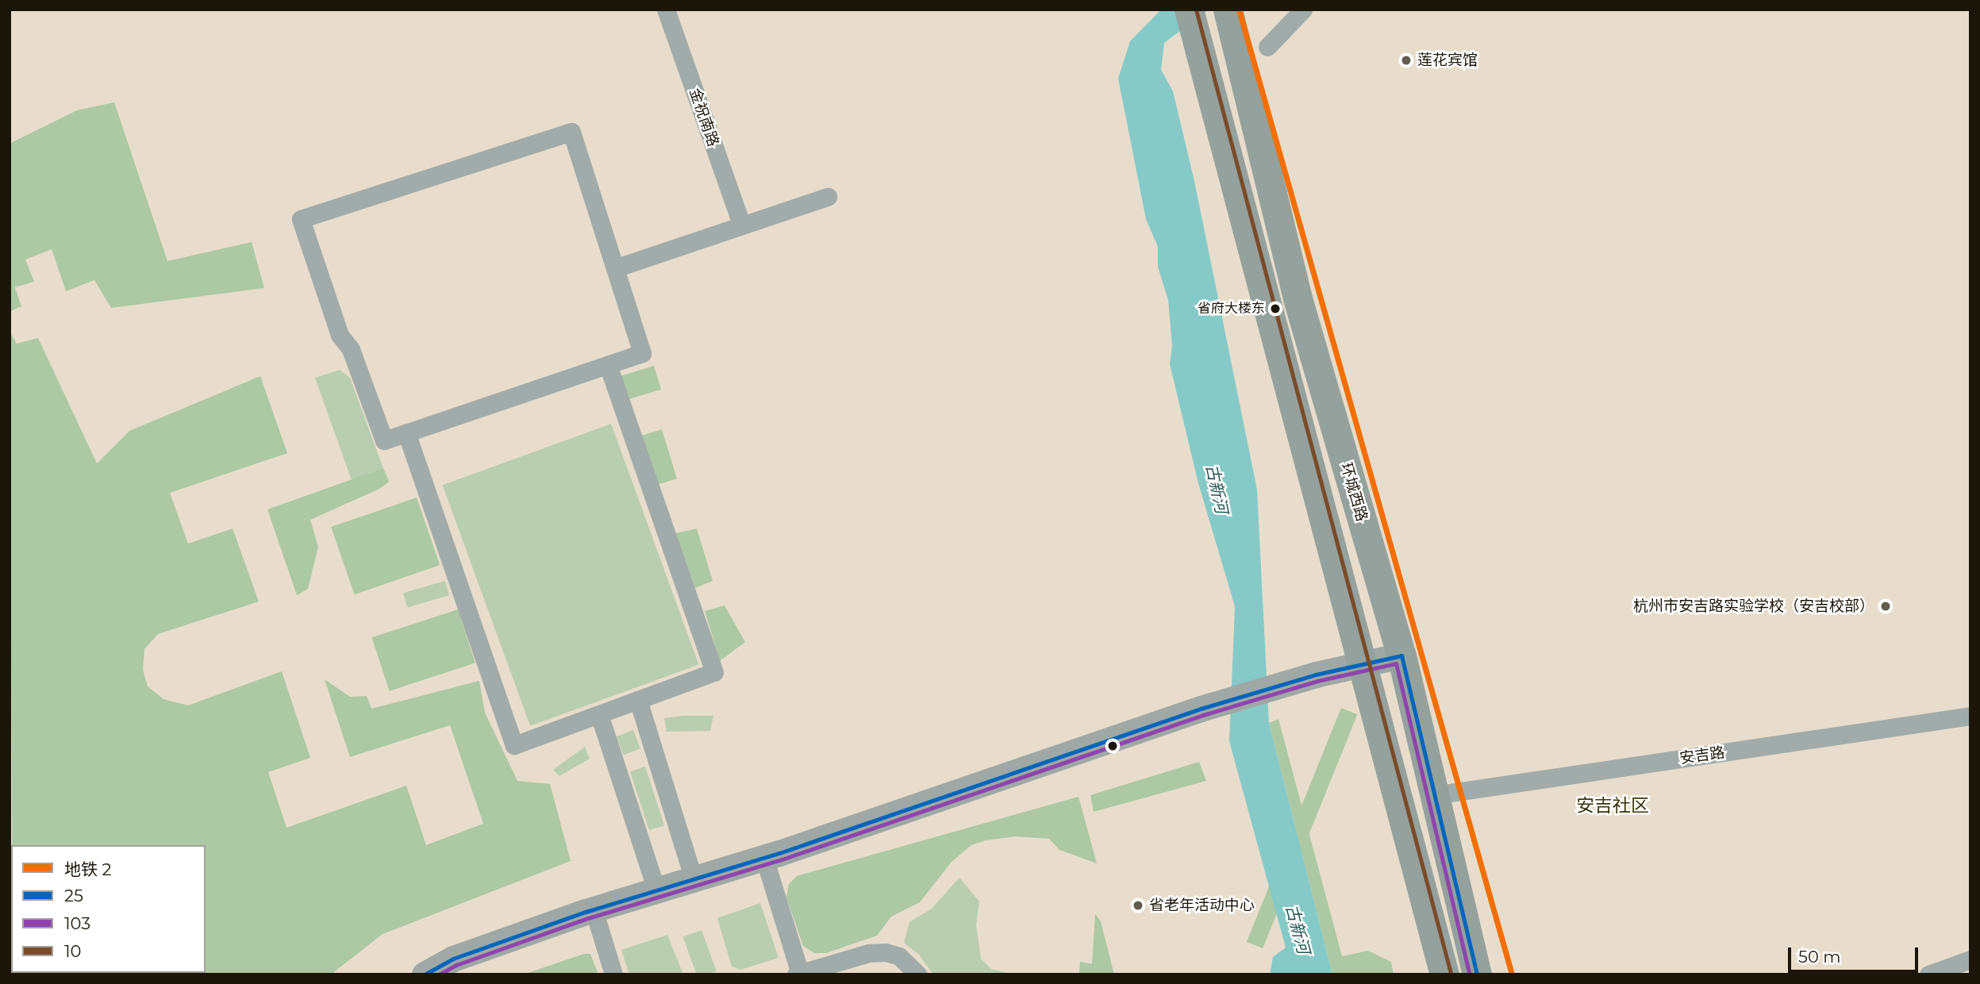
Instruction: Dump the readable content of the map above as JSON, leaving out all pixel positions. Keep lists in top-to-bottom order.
{
  "streets": {
    "main road": ["环城西路"],
    "street": ["金祝南路", "安吉路"]
  },
  "crossings": [
    ["环城西路", "安吉路"]
  ],
  "districts": ["安吉社区"],
  "water": ["古新河"],
  "places": [
    "莲花宾馆",
    "省府大楼东",
    "杭州市安吉路实验学校（安吉校部）",
    "省老年活动中心"
  ],
  "lines": [
    "metro line 2",
    "transit line 10",
    "transit line 25",
    "transit line 103"
  ],
  "legend": [
    "地铁 2",
    "25",
    "103",
    "10"
  ],
  "scale_bar": "50 m"
}
